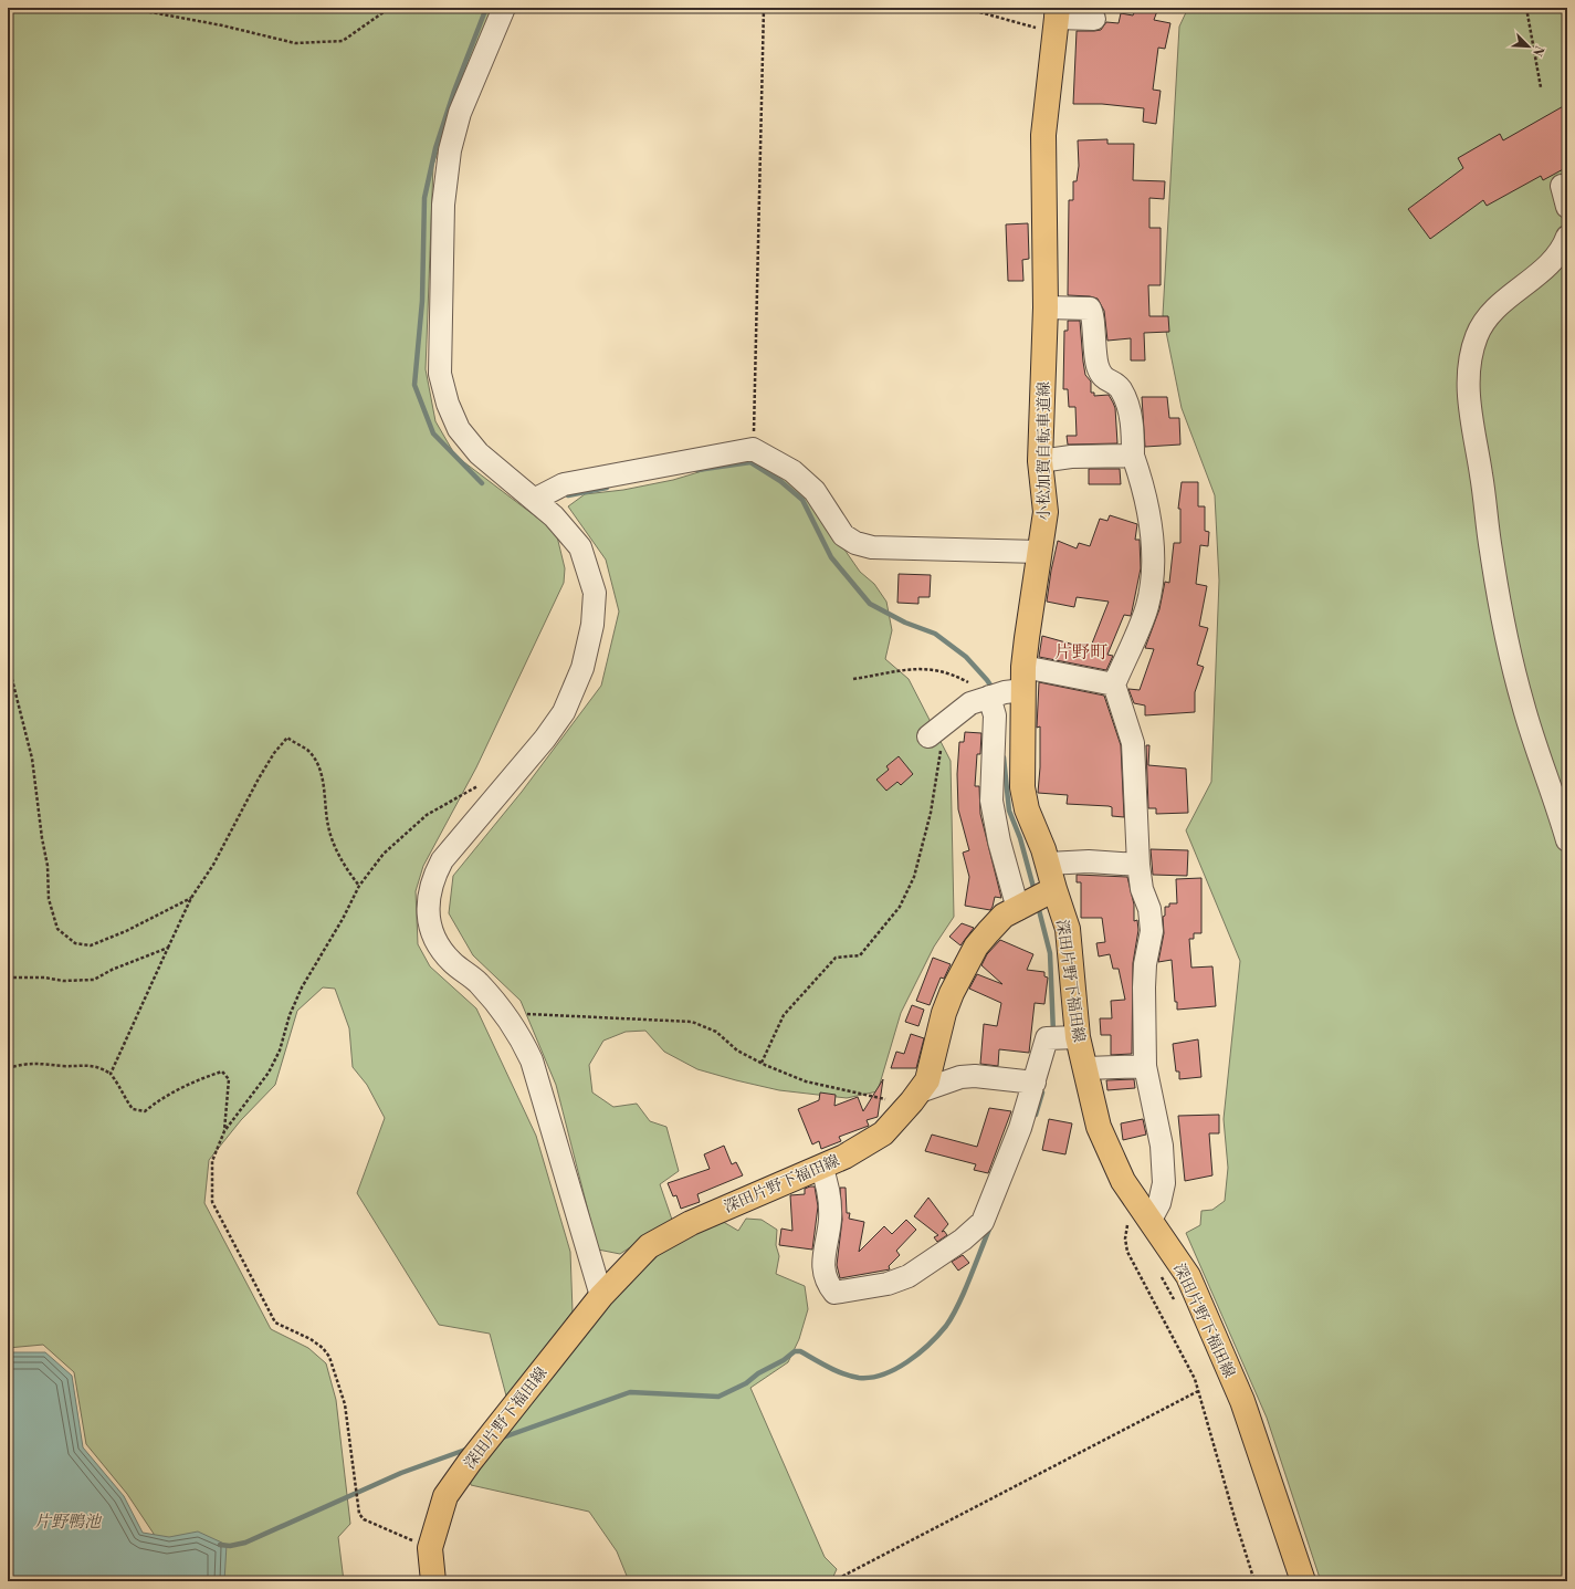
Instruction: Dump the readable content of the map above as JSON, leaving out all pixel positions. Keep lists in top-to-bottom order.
{
  "streets": {
    "main road": ["小松加賀自転車道線", "深田片野下福田線"]
  },
  "crossings": [
    ["小松加賀自転車道線", "深田片野下福田線"]
  ],
  "districts": ["片野町"],
  "water": ["片野鴨池"],
  "north": "bottom right"
}
